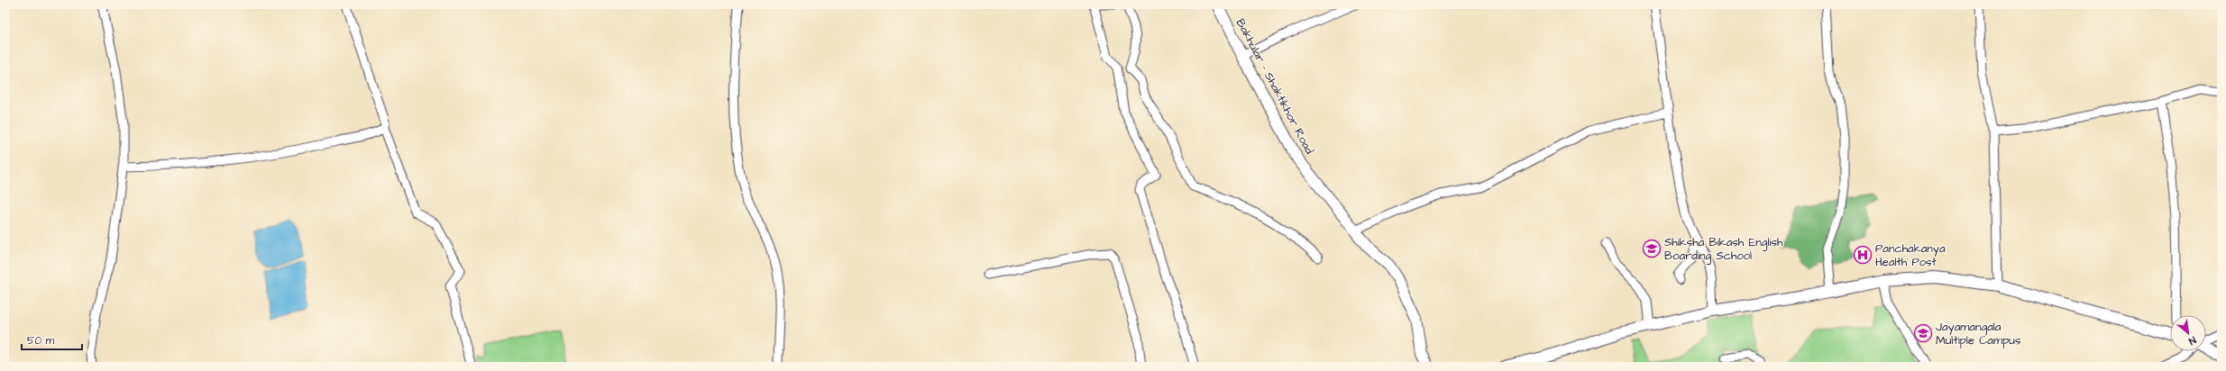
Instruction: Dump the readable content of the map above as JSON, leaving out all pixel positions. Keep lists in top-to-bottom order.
{
  "streets": {
    "street": ["Bakhular - Shaktikhor Road"]
  },
  "places": {
    "school or university": ["Shiksha Bikash English Boarding School", "Jayamangala Multiple Campus"],
    "hospital": ["Panchakanya Health Post"]
  },
  "scale_bar": "50 m",
  "north": "bottom right"
}
